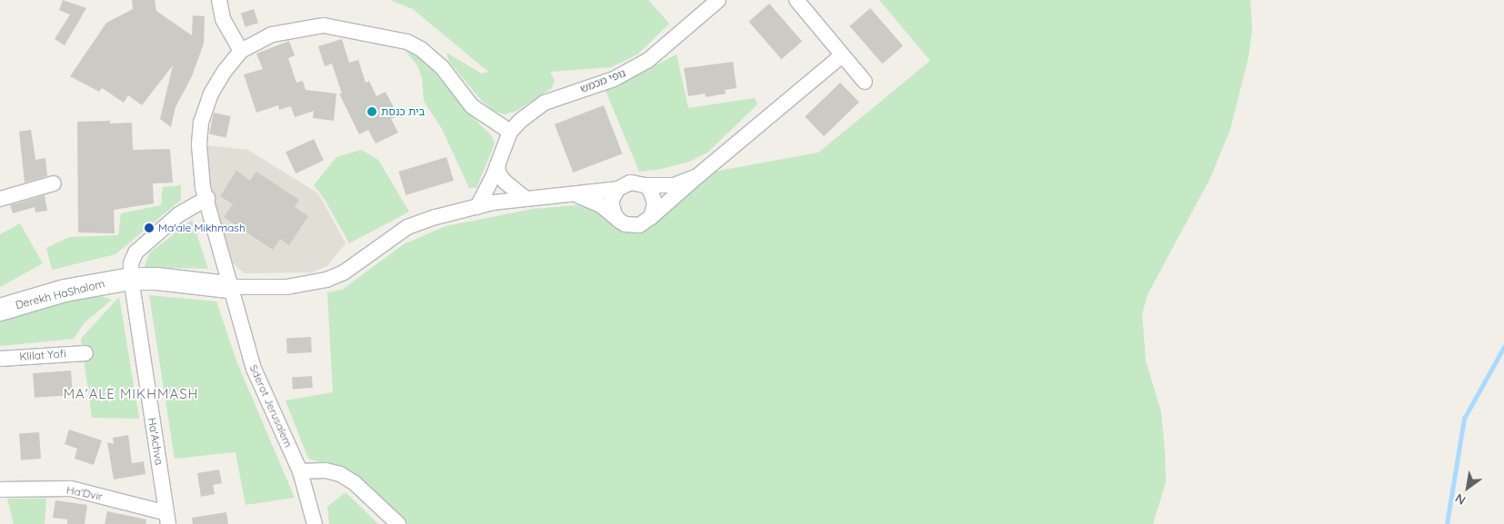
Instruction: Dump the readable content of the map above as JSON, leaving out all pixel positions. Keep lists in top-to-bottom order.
{
  "streets": {
    "street": [
      "נופי מכמש",
      "Derekh HaShalom",
      "Klilat Yofi",
      "Sderot Jerusalem",
      "Ha'Achva",
      "Ha'Dvir"
    ]
  },
  "crossings": [
    ["Derekh HaShalom", "Sderot Jerusalem"],
    ["Derekh HaShalom", "Ha'Achva"],
    ["Sderot Jerusalem", "Ha'Achva"],
    ["Ha'Achva", "Ha'Dvir"]
  ],
  "districts": ["MA'ALE MIKHMASH"],
  "places": ["בית כנסת", "Ma'ale Mikhmash"],
  "north": "bottom left"
}
